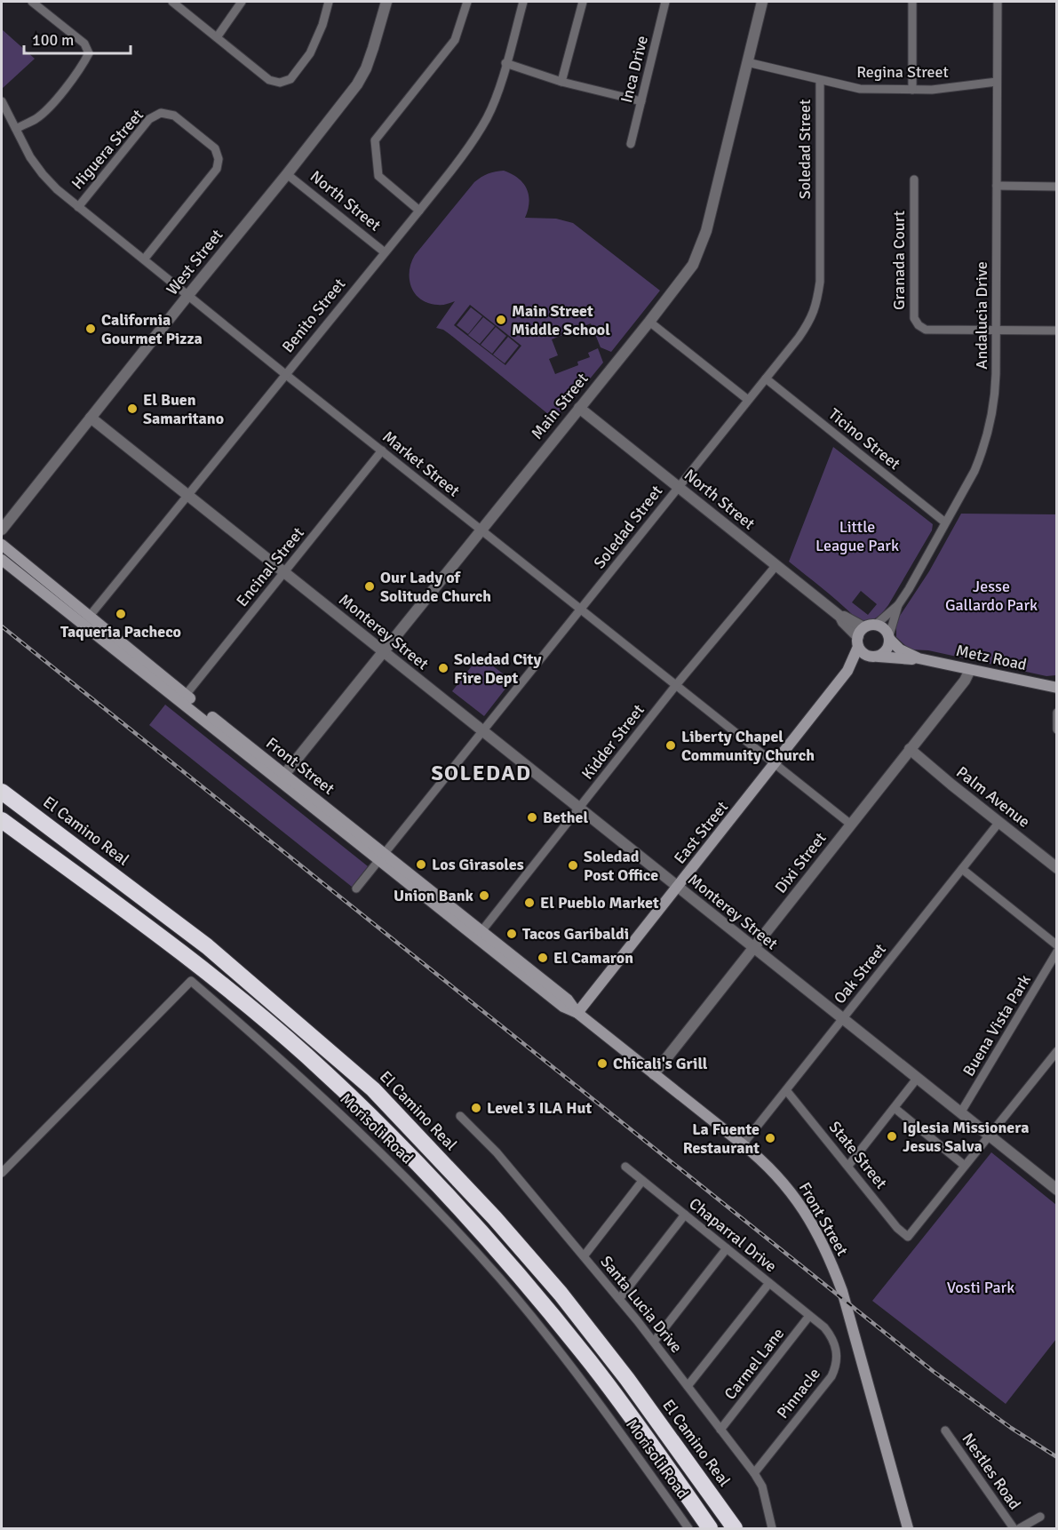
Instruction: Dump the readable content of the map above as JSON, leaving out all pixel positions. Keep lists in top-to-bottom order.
{
  "streets": {
    "highway": ["El Camino Real"],
    "main road": ["Metz Road", "Front Street", "East Street"],
    "street": [
      "Inca Drive",
      "Regina Street",
      "Higuera Street",
      "Soledad Street",
      "North Street",
      "Granada Court",
      "West Street",
      "Benito Street",
      "Andalucia Drive",
      "Main Street",
      "Ticino Street",
      "Market Street",
      "Encinal Street",
      "Monterey Street",
      "Kidder Street",
      "Palm Avenue",
      "Dixi Street",
      "Oak Street",
      "Buena Vista Park",
      "Morisoli Road",
      "State Street",
      "Chaparral Drive",
      "Santa Lucia Drive",
      "Carmel Lane",
      "Pinnacle",
      "Nestles Road"
    ]
  },
  "crossings": [
    ["Regina Street", "Soledad Street"],
    ["Regina Street", "Andalucia Drive"],
    ["Regina Street", "Main Street"],
    ["Higuera Street", "Market Street"],
    ["Soledad Street", "North Street"],
    ["Soledad Street", "Ticino Street"],
    ["Soledad Street", "Market Street"],
    ["Soledad Street", "Monterey Street"],
    ["Soledad Street", "Front Street"],
    ["North Street", "West Street"],
    ["North Street", "Benito Street"],
    ["North Street", "Andalucia Drive"],
    ["North Street", "Main Street"],
    ["North Street", "Metz Road"],
    ["North Street", "Kidder Street"],
    ["North Street", "East Street"],
    ["Granada Court", "Andalucia Drive"],
    ["West Street", "Market Street"],
    ["West Street", "Monterey Street"],
    ["Benito Street", "Market Street"],
    ["Benito Street", "Monterey Street"],
    ["Benito Street", "Front Street"],
    ["Andalucia Drive", "Ticino Street"],
    ["Andalucia Drive", "Metz Road"],
    ["Andalucia Drive", "East Street"],
    ["Main Street", "Market Street"],
    ["Main Street", "Monterey Street"],
    ["Main Street", "Front Street"],
    ["Market Street", "Encinal Street"],
    ["Market Street", "Kidder Street"],
    ["Market Street", "East Street"],
    ["Market Street", "Dixi Street"],
    ["Encinal Street", "Monterey Street"],
    ["Encinal Street", "Front Street"],
    ["Monterey Street", "Kidder Street"],
    ["Monterey Street", "East Street"],
    ["Monterey Street", "Dixi Street"],
    ["Monterey Street", "Oak Street"],
    ["Monterey Street", "Buena Vista Park"],
    ["Metz Road", "East Street"],
    ["Metz Road", "Dixi Street"],
    ["Kidder Street", "Front Street"],
    ["Front Street", "East Street"],
    ["Front Street", "Dixi Street"],
    ["Front Street", "Oak Street"],
    ["Palm Avenue", "Dixi Street"],
    ["Palm Avenue", "Oak Street"],
    ["Oak Street", "State Street"],
    ["Chaparral Drive", "Carmel Lane"],
    ["Chaparral Drive", "Pinnacle"],
    ["Santa Lucia Drive", "Carmel Lane"],
    ["Santa Lucia Drive", "Pinnacle"]
  ],
  "districts": ["SOLEDAD"],
  "parks": ["Little League Park", "Jesse Gallardo Park", "Vosti Park"],
  "places": [
    "Main Street Middle School",
    "California Gourmet Pizza",
    "El Buen Samaritano",
    "Our Lady of Solitude Church",
    "Taqueria Pacheco",
    "Soledad City Fire Dept",
    "Liberty Chapel Community Church",
    "Bethel",
    "Los Girasoles",
    "Soledad Post Office",
    "Union Bank",
    "El Pueblo Market",
    "Tacos Garibaldi",
    "El Camaron",
    "Chicali's Grill",
    "Level 3 ILA Hut",
    "Iglesia Missionera Jesus Salva",
    "La Fuente Restaurant"
  ],
  "scale_bar": "100 m"
}
